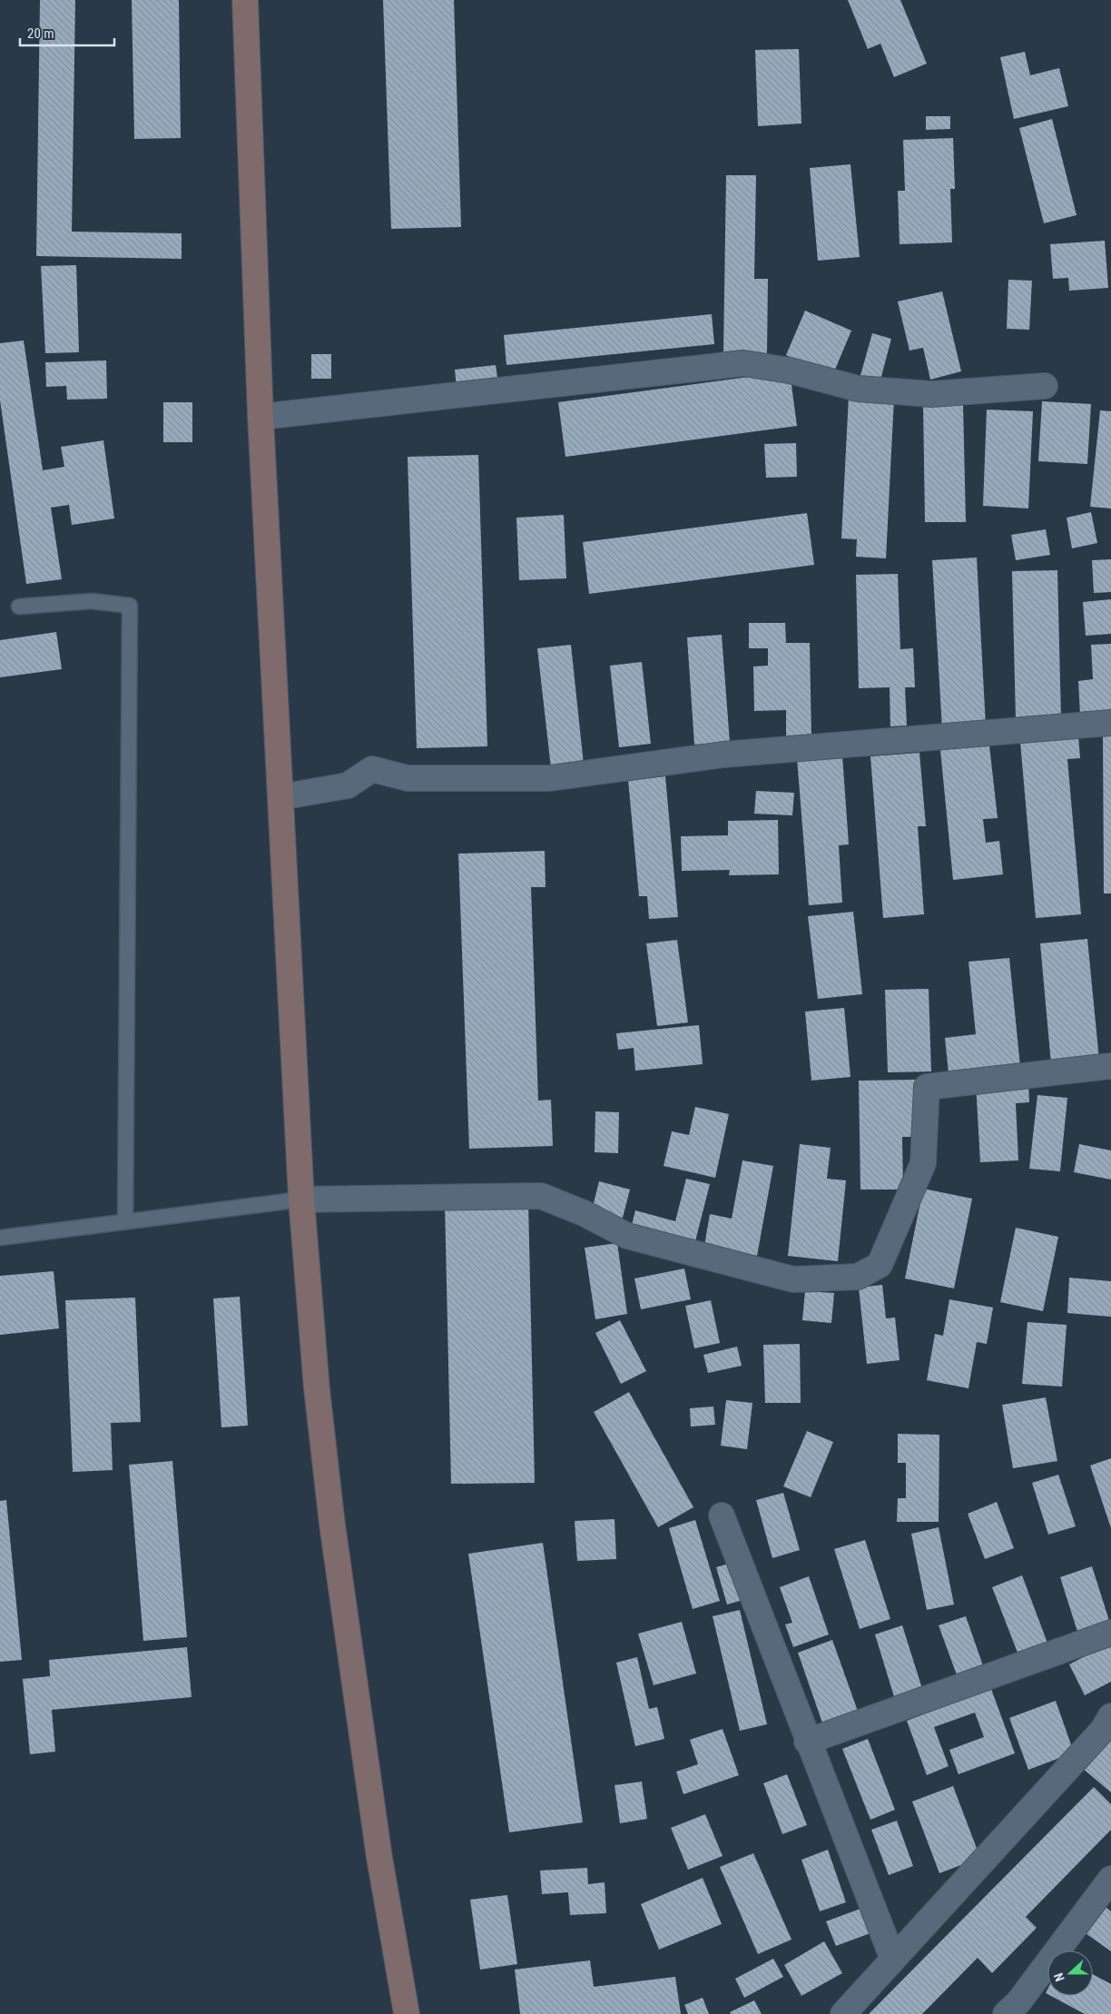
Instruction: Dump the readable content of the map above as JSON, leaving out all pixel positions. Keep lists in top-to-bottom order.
{
  "scale_bar": "20 m",
  "north": "left"
}
